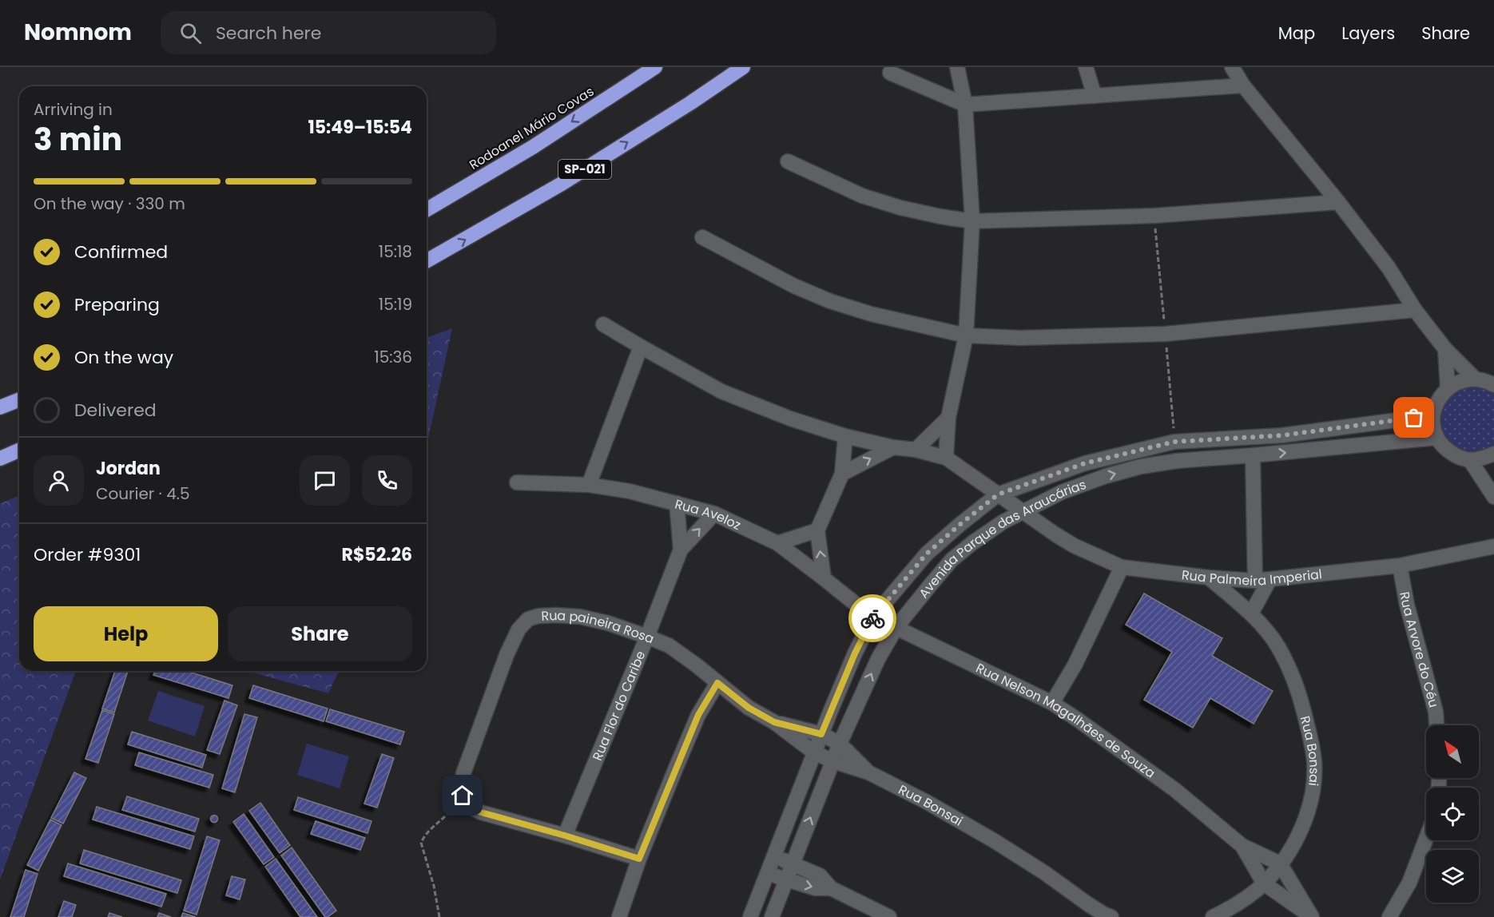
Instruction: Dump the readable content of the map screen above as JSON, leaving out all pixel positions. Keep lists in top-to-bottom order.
{
  "streets": {
    "highway": ["Rodoanel Mário Covas", "SP-021"],
    "street": [
      "Rua Aveloz",
      "Avenida Parque das Araucárias",
      "Rua Palmeira Imperial",
      "Rua paineira Rosa",
      "Rua Arvore do Céu",
      "Rua Flor do Caribe",
      "Rua Nelson Magalhães de Souza",
      "Rua Bonsai"
    ]
  },
  "crossings": [
    ["Rua Aveloz", "Avenida Parque das Araucárias"],
    ["Rua Aveloz", "Rua Nelson Magalhães de Souza"],
    ["Avenida Parque das Araucárias", "Rua Palmeira Imperial"],
    ["Avenida Parque das Araucárias", "Rua Nelson Magalhães de Souza"],
    ["Rua Palmeira Imperial", "Rua Arvore do Céu"],
    ["Rua Palmeira Imperial", "Rua Bonsai"],
    ["Rua paineira Rosa", "Rua Flor do Caribe"],
    ["Rua Nelson Magalhães de Souza", "Rua Bonsai"]
  ],
  "north": "top left",
  "page": {
    "header": "Nomnom",
    "search": "Search here",
    "nav": ["Map", "Layers", "Share"],
    "heading": ["3 min", "Arriving in", "15:49–15:54"],
    "panel": [
      "Jordan",
      "Courier · 4.5",
      "Order #9301",
      "R$52.26"
    ],
    "bar": "On the way · 330 m",
    "list": [
      ["Confirmed", "15:18"],
      ["Preparing", "15:19"],
      ["On the way", "15:36"],
      "Delivered"
    ],
    "buttons": ["Help", "Share"]
  }
}
